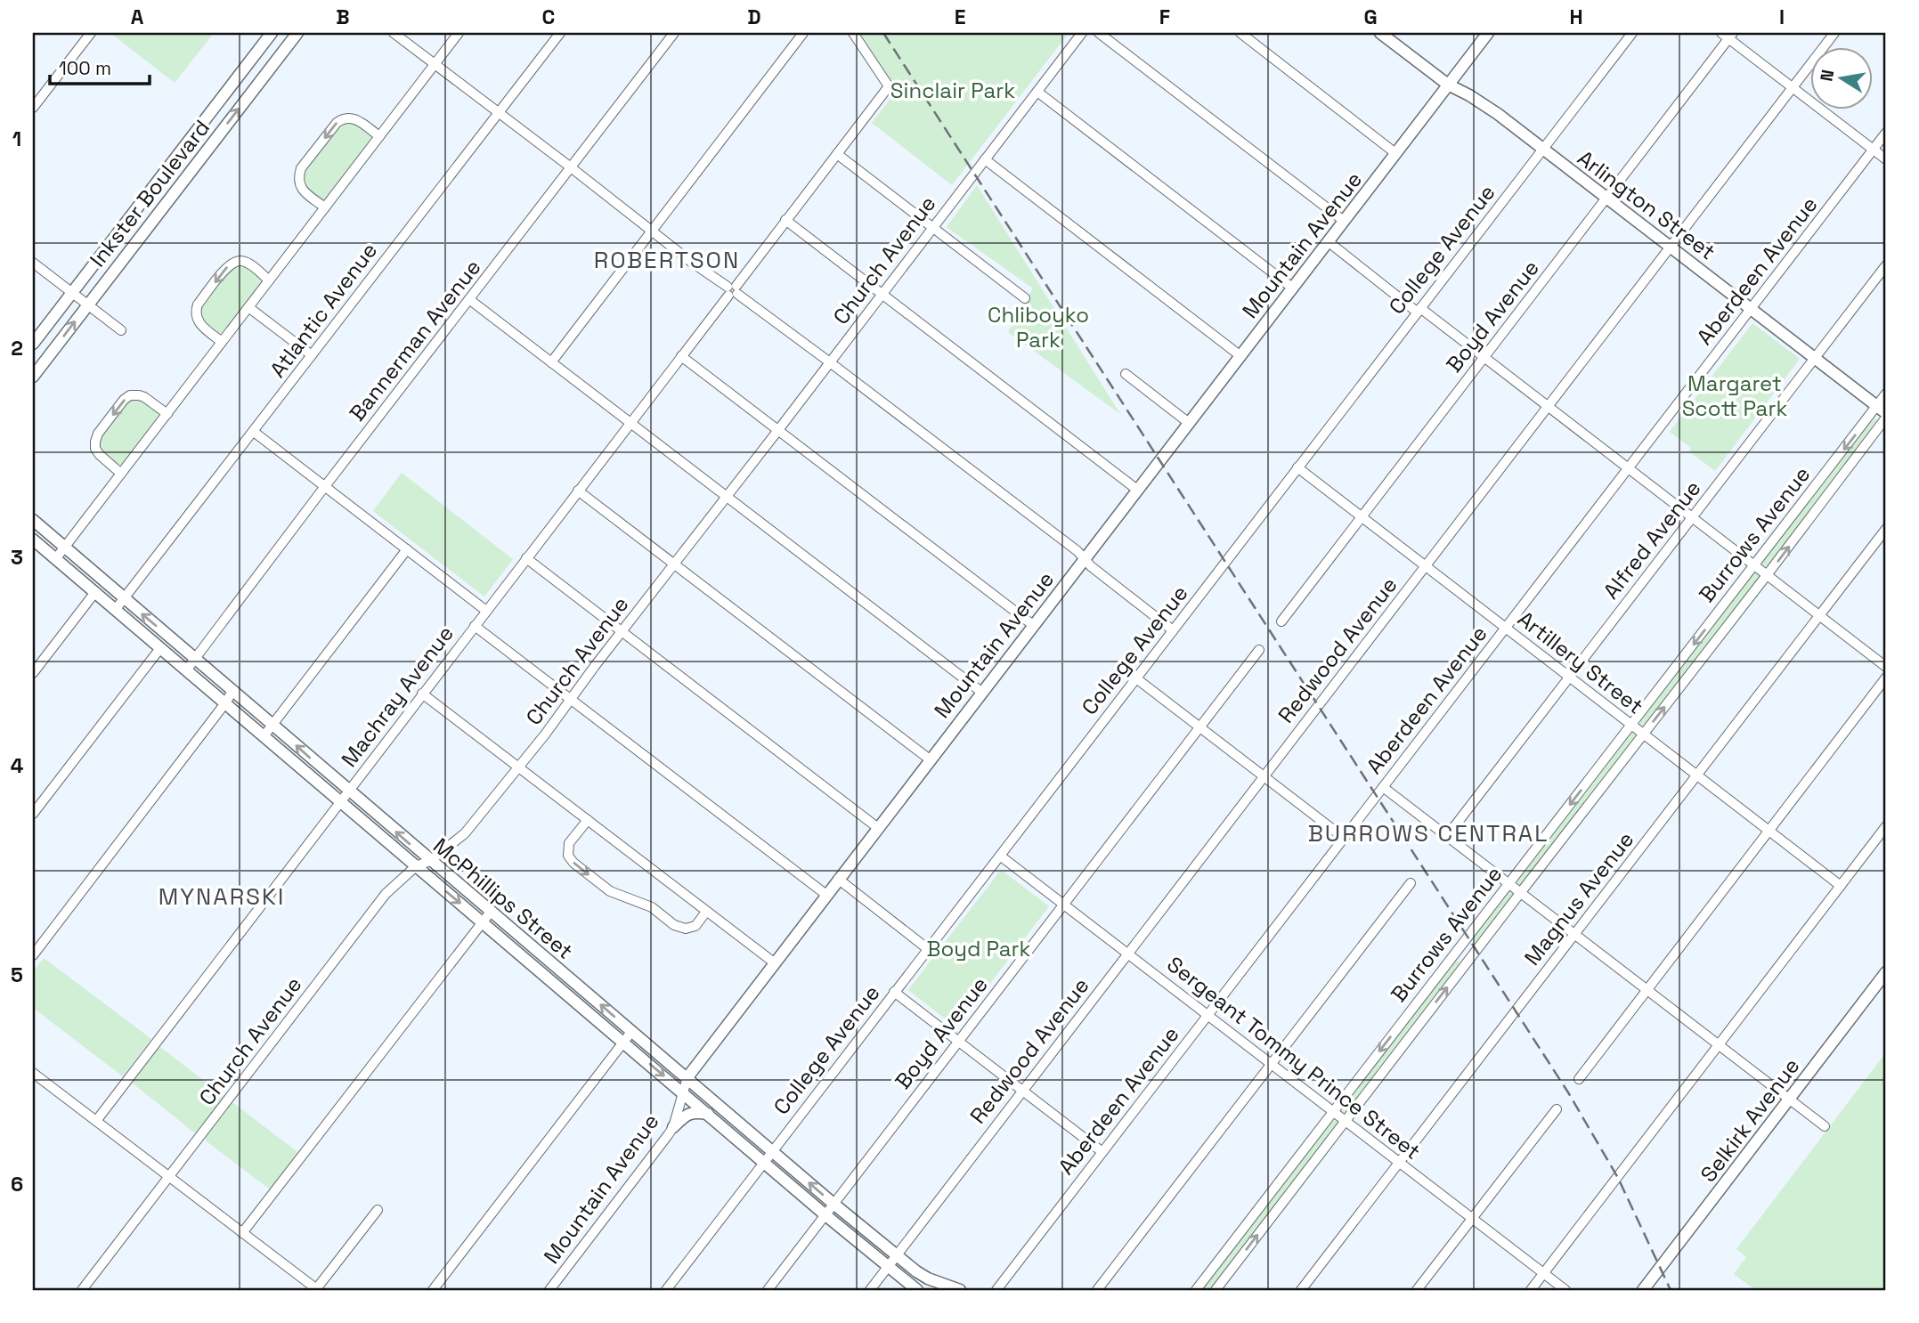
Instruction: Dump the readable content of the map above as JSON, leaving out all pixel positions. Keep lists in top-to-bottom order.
{
  "streets": {
    "main road": [
      "Inkster Boulevard",
      "Arlington Street",
      "Mountain Avenue",
      "McPhillips Street",
      "Selkirk Avenue"
    ],
    "street": [
      "College Avenue",
      "Church Avenue",
      "Aberdeen Avenue",
      "Atlantic Avenue",
      "Boyd Avenue",
      "Bannerman Avenue",
      "Burrows Avenue",
      "Alfred Avenue",
      "Redwood Avenue",
      "Artillery Street",
      "Machray Avenue",
      "Magnus Avenue",
      "Sergeant Tommy Prince Street"
    ]
  },
  "crossings": [
    ["Arlington Street", "Mountain Avenue"],
    ["Arlington Street", "College Avenue"],
    ["Arlington Street", "Aberdeen Avenue"],
    ["Arlington Street", "Boyd Avenue"],
    ["Arlington Street", "Burrows Avenue"],
    ["Arlington Street", "Alfred Avenue"],
    ["Arlington Street", "Redwood Avenue"],
    ["Mountain Avenue", "McPhillips Street"],
    ["College Avenue", "Artillery Street"],
    ["College Avenue", "McPhillips Street"],
    ["College Avenue", "Sergeant Tommy Prince Street"],
    ["Church Avenue", "McPhillips Street"],
    ["Aberdeen Avenue", "Artillery Street"],
    ["Aberdeen Avenue", "Sergeant Tommy Prince Street"],
    ["Atlantic Avenue", "McPhillips Street"],
    ["Boyd Avenue", "Artillery Street"],
    ["Boyd Avenue", "McPhillips Street"],
    ["Boyd Avenue", "Sergeant Tommy Prince Street"],
    ["Bannerman Avenue", "McPhillips Street"],
    ["Burrows Avenue", "Artillery Street"],
    ["Burrows Avenue", "Sergeant Tommy Prince Street"],
    ["Alfred Avenue", "Artillery Street"],
    ["Redwood Avenue", "Artillery Street"],
    ["Redwood Avenue", "McPhillips Street"],
    ["Redwood Avenue", "Sergeant Tommy Prince Street"],
    ["Artillery Street", "Magnus Avenue"],
    ["Machray Avenue", "McPhillips Street"],
    ["Magnus Avenue", "Sergeant Tommy Prince Street"]
  ],
  "districts": ["ROBERTSON", "BURROWS CENTRAL", "MYNARSKI"],
  "parks": [
    "Sinclair Park",
    "Chliboyko Park",
    "Margaret Scott Park",
    "Boyd Park"
  ],
  "scale_bar": "100 m",
  "north": "left",
  "grid": {
    "columns": [
      "A",
      "B",
      "C",
      "D",
      "E",
      "F",
      "G",
      "H",
      "I"
    ],
    "rows": [
      "1",
      "2",
      "3",
      "4",
      "5",
      "6"
    ]
  }
}
